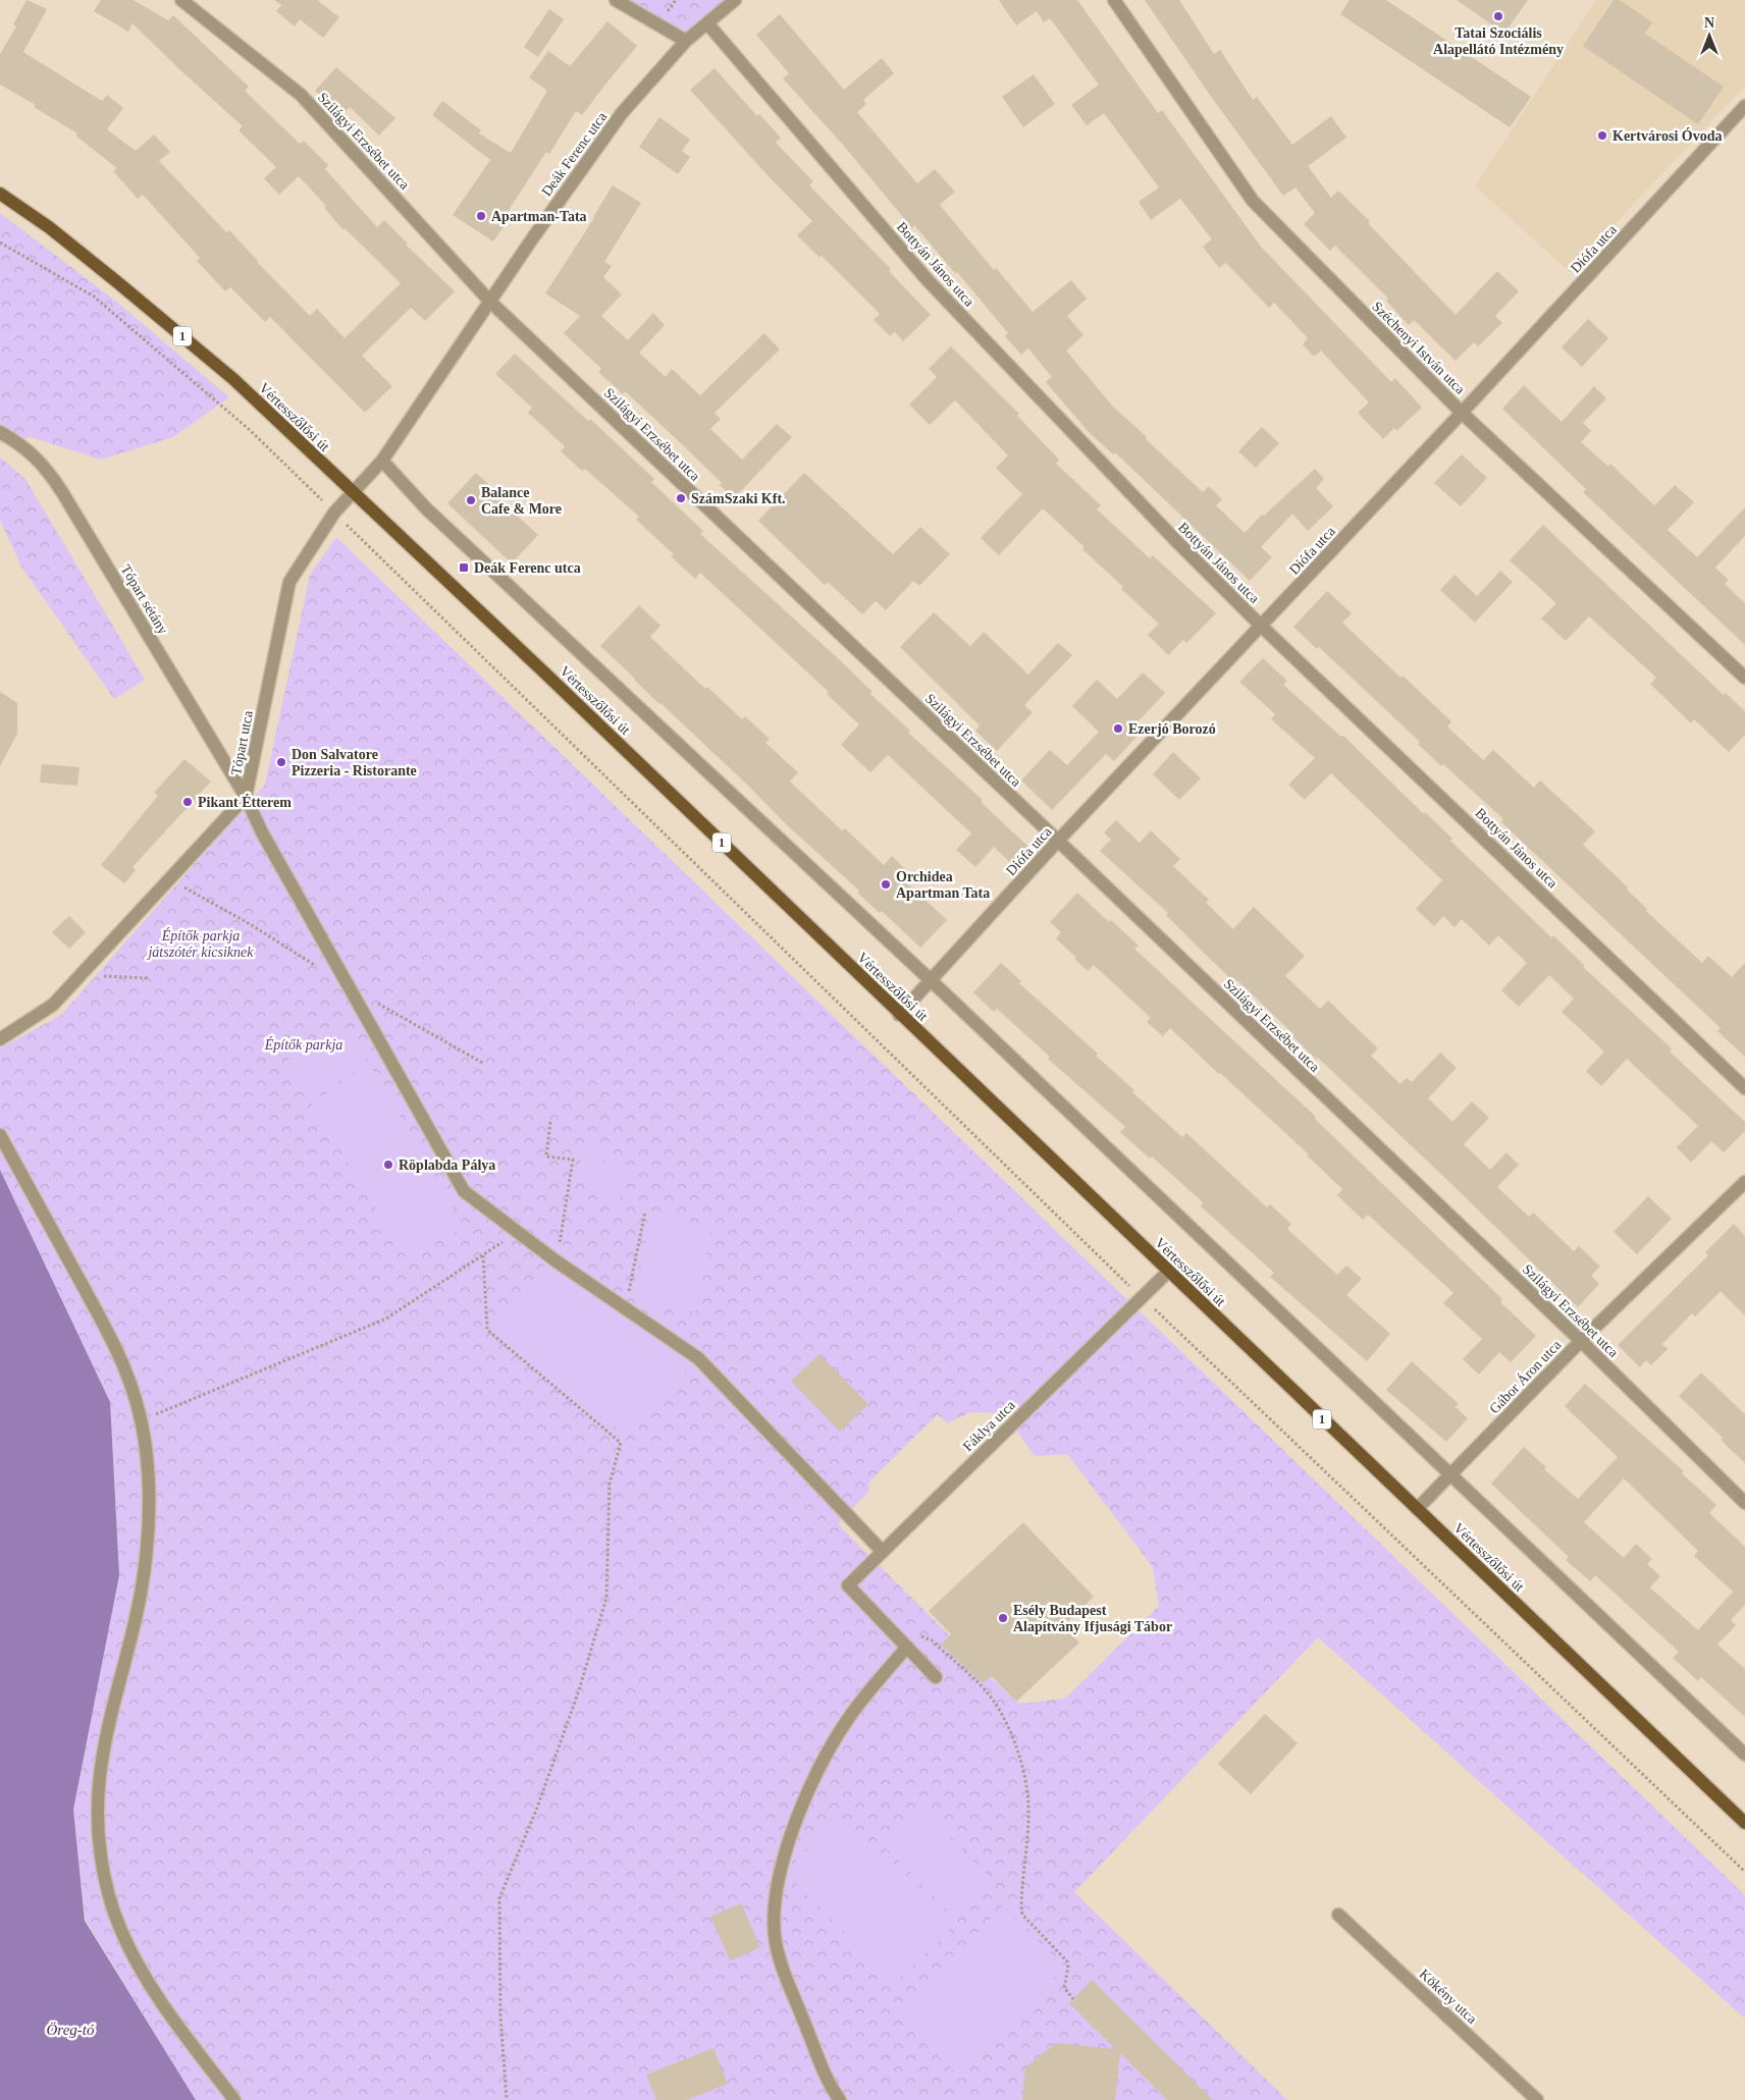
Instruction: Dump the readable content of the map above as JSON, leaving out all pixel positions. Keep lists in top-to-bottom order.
{
  "streets": {
    "main road": ["1", "Vértesszőlősi út"],
    "street": [
      "Szilágyi Erzsébet utca",
      "Deák Ferenc utca",
      "Diófa utca",
      "Bottyán János utca",
      "Széchenyi István utca",
      "Tópart sétány",
      "Tópart utca",
      "Gábor Áron utca",
      "Fáklya utca",
      "Kökény utca"
    ]
  },
  "crossings": [
    ["Szilágyi Erzsébet utca", "Deák Ferenc utca"],
    ["Szilágyi Erzsébet utca", "Diófa utca"],
    ["Szilágyi Erzsébet utca", "Gábor Áron utca"],
    ["Deák Ferenc utca", "Bottyán János utca"],
    ["Deák Ferenc utca", "Vértesszőlősi út"],
    ["Deák Ferenc utca", "Tópart utca"],
    ["Diófa utca", "Bottyán János utca"],
    ["Diófa utca", "Széchenyi István utca"],
    ["Diófa utca", "Vértesszőlősi út"],
    ["Vértesszőlősi út", "Tópart utca"],
    ["Vértesszőlősi út", "Gábor Áron utca"],
    ["Vértesszőlősi út", "Fáklya utca"],
    ["Tópart sétány", "Tópart utca"],
    ["Tópart sétány", "Fáklya utca"]
  ],
  "water": ["Öreg-tó"],
  "parks": ["Építők parkja játszótér kicsiknek", "Építők parkja"],
  "places": {
    "other": [
      "Tatai Szociális Alapellátó Intézmény",
      "Kertvárosi Óvoda",
      "Apartman-Tata",
      "SzámSzaki Kft.",
      "Balance Cafe & More",
      "Ezerjó Borozó",
      "Don Salvatore Pizzeria - Ristorante",
      "Pikant Étterem",
      "Orchidea Apartman Tata",
      "Röplabda Pálya",
      "Esély Budapest Alapítvány Ifjusági Tábor"
    ],
    "transit": ["Deák Ferenc utca"]
  },
  "north": "top"
}
